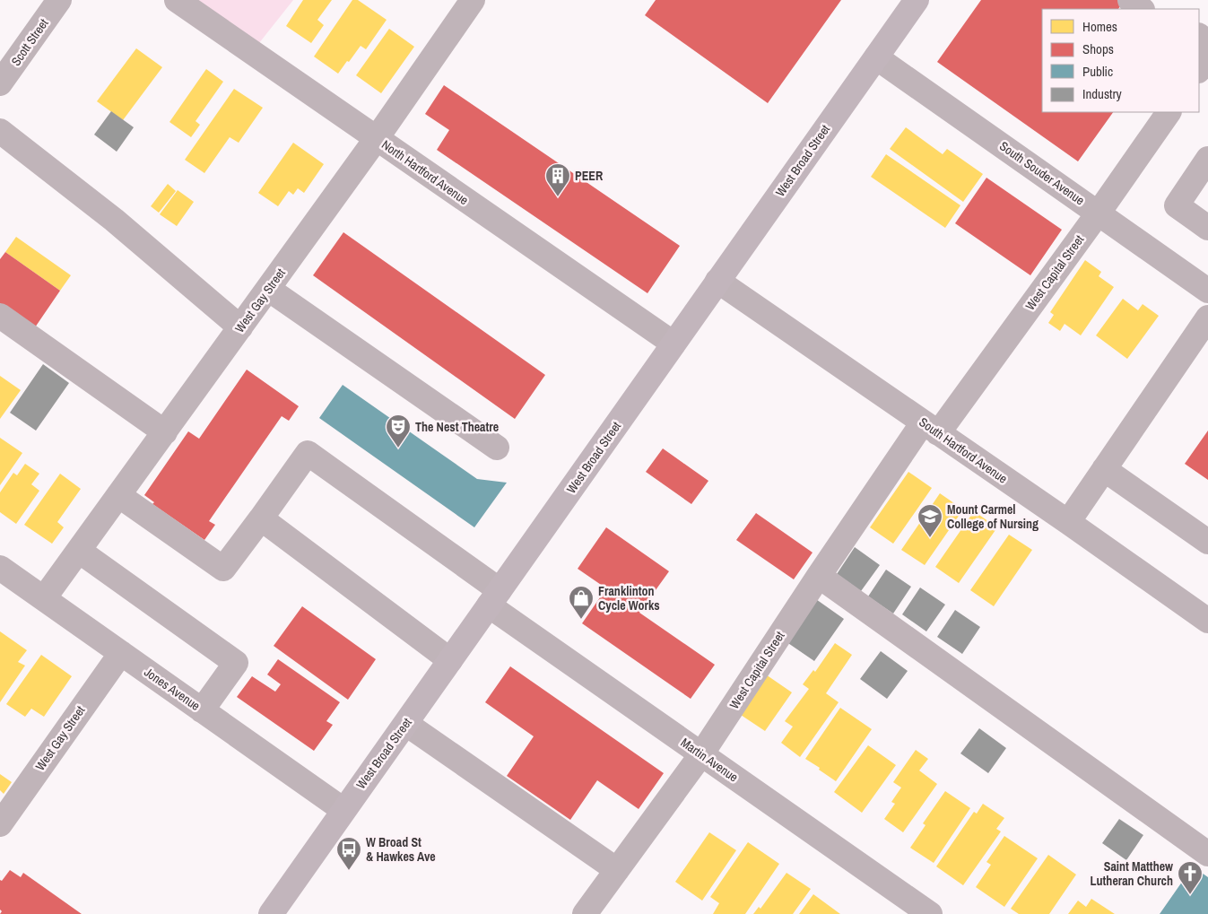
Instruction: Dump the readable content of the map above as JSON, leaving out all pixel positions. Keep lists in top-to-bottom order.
{
  "streets": {
    "main road": ["West Broad Street"],
    "street": [
      "Scott Street",
      "North Hartford Avenue",
      "South Souder Avenue",
      "West Capital Street",
      "West Gay Street",
      "South Hartford Avenue",
      "Jones Avenue",
      "Martin Avenue"
    ]
  },
  "crossings": [
    ["West Broad Street", "North Hartford Avenue"],
    ["West Broad Street", "South Souder Avenue"],
    ["West Broad Street", "South Hartford Avenue"],
    ["West Broad Street", "Jones Avenue"],
    ["West Broad Street", "Martin Avenue"],
    ["North Hartford Avenue", "West Gay Street"],
    ["South Souder Avenue", "West Capital Street"],
    ["West Capital Street", "South Hartford Avenue"],
    ["West Capital Street", "Martin Avenue"],
    ["West Gay Street", "Jones Avenue"]
  ],
  "places": {
    "building": ["PEER"],
    "theatre": ["The Nest Theatre"],
    "school or university": ["Mount Carmel College of Nursing"],
    "shop": ["Franklinton Cycle Works"],
    "bus stop": ["W Broad St & Hawkes Ave"],
    "church": ["Saint Matthew Lutheran Church"]
  },
  "legend": [
    "Homes",
    "Shops",
    "Public",
    "Industry"
  ]
}
